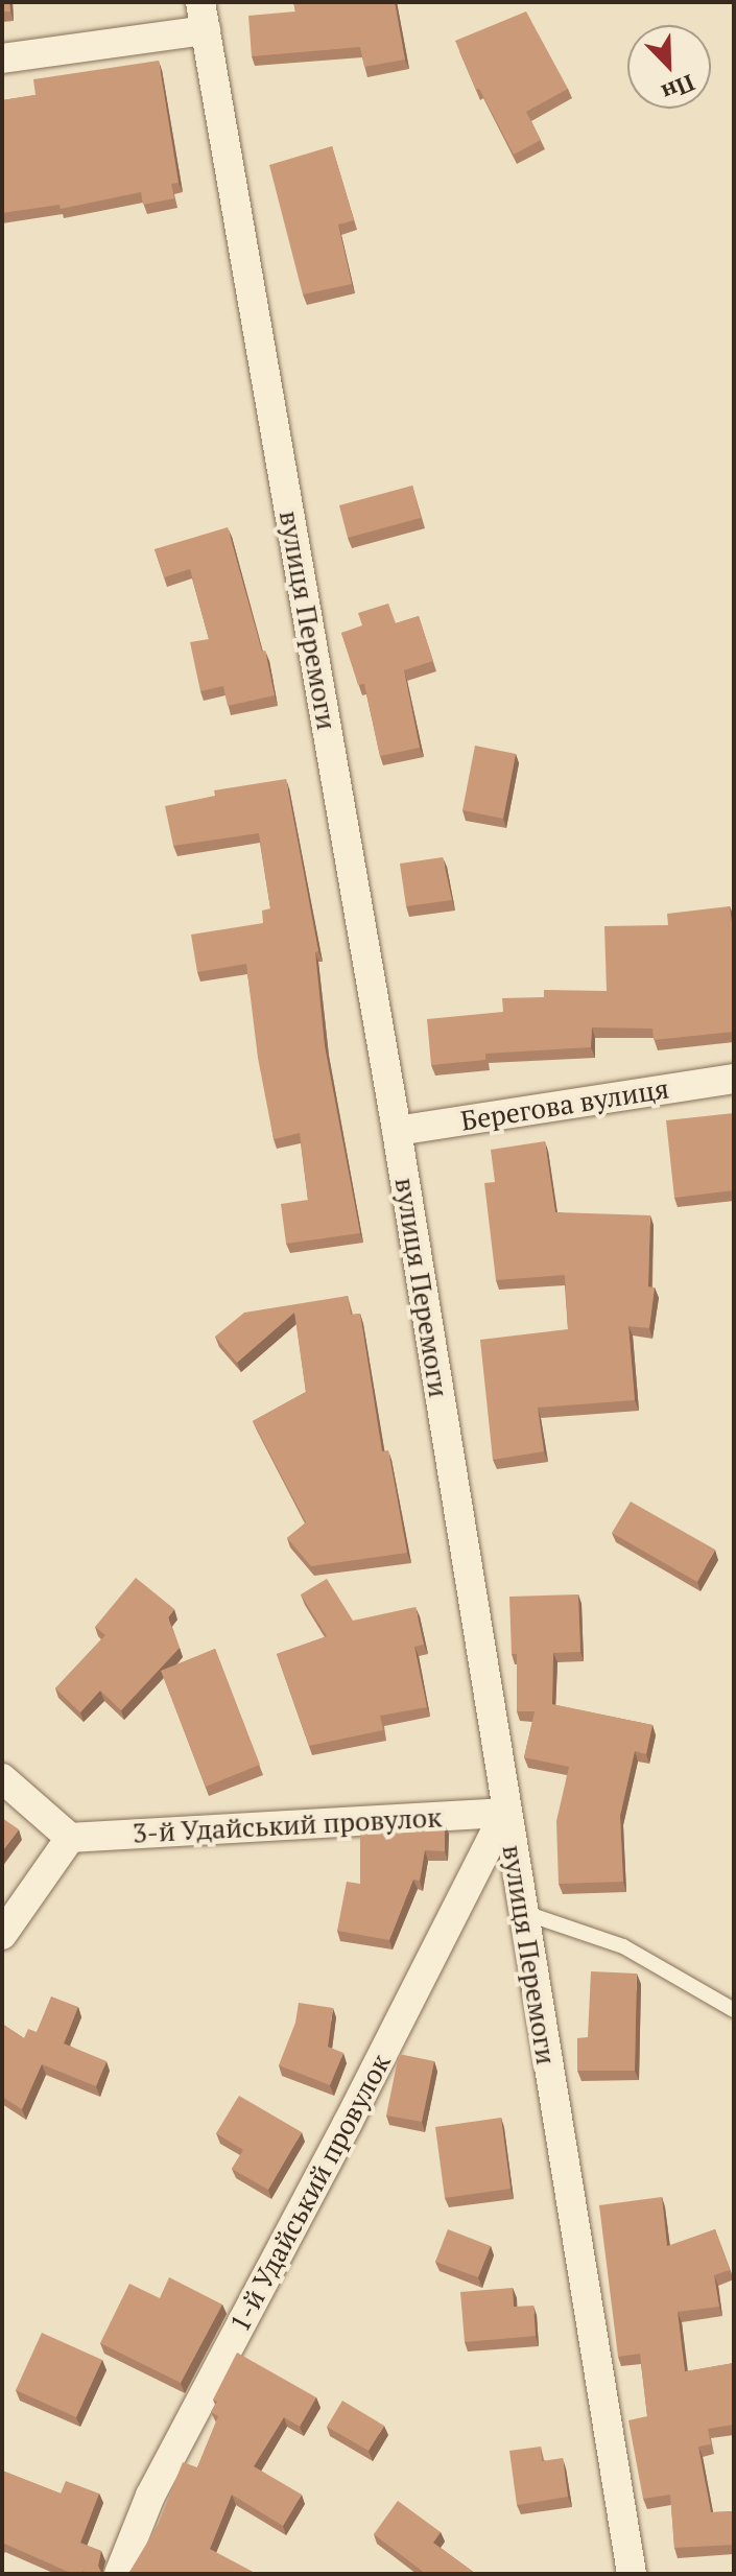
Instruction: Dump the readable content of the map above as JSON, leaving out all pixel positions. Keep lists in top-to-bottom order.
{
  "streets": {
    "street": [
      "вулиця Перемоги",
      "Берегова вулиця",
      "3-й Удайський провулок",
      "1-й Удайський провулок"
    ]
  },
  "crossings": [
    ["вулиця Перемоги", "Берегова вулиця"],
    ["вулиця Перемоги", "3-й Удайський провулок"],
    ["вулиця Перемоги", "1-й Удайський провулок"],
    ["3-й Удайський провулок", "1-й Удайський провулок"]
  ],
  "north": "bottom right"
}
